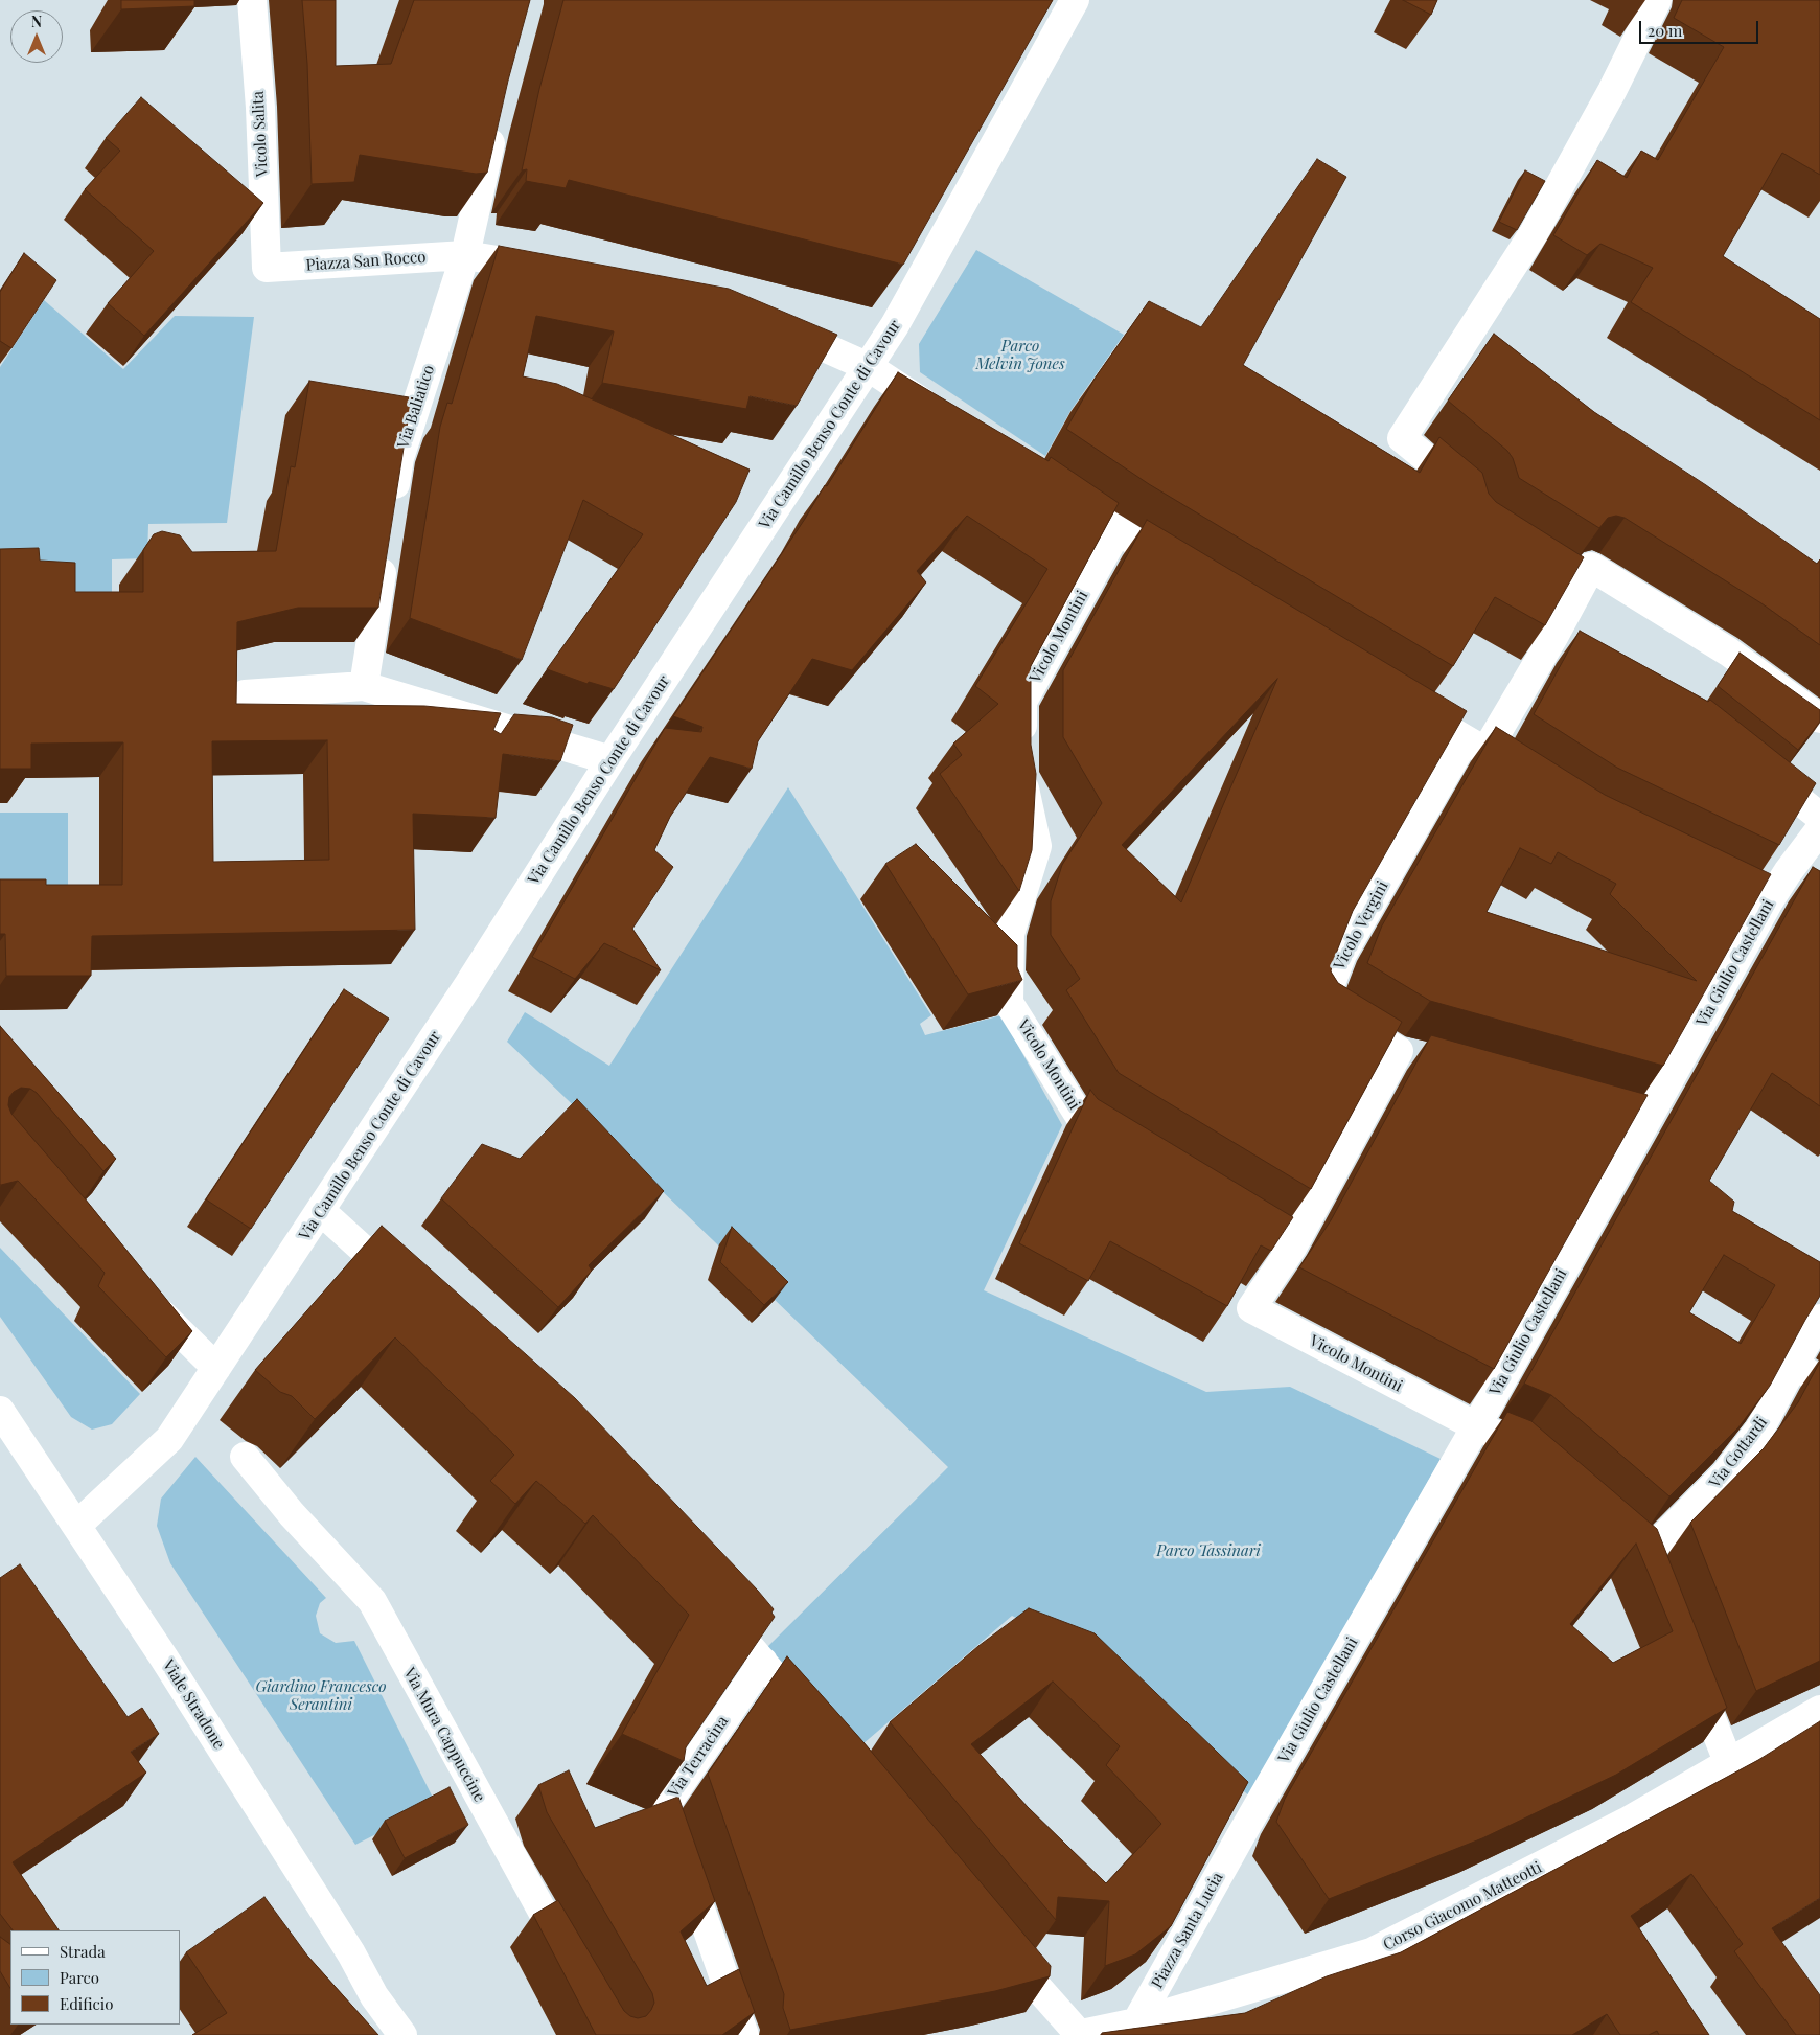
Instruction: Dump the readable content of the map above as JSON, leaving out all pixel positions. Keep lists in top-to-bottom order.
{
  "streets": {
    "street": [
      "Vicolo Salita",
      "Piazza San Rocco",
      "Via Baliatico",
      "Via Camillo Benso Conte di Cavour",
      "Vicolo Montini",
      "Vicolo Vergini",
      "Via Giulio Castellani",
      "Via Gottardi",
      "Viale Stradone",
      "Via Mura Cappuccine",
      "Via Terracina",
      "Corso Giacomo Matteotti",
      "Piazza Santa Lucia"
    ]
  },
  "crossings": [
    ["Vicolo Salita", "Piazza San Rocco"],
    ["Piazza San Rocco", "Via Baliatico"],
    ["Via Camillo Benso Conte di Cavour", "Viale Stradone"],
    ["Vicolo Montini", "Vicolo Vergini"],
    ["Vicolo Montini", "Via Giulio Castellani"],
    ["Via Giulio Castellani", "Piazza Santa Lucia"],
    ["Corso Giacomo Matteotti", "Piazza Santa Lucia"]
  ],
  "parks": ["Parco Melvin Jones", "Parco Tassinari", "Giardino Francesco Serantini"],
  "legend": ["Strada", "Parco", "Edificio"],
  "scale_bar": "20 m",
  "north": "top"
}
